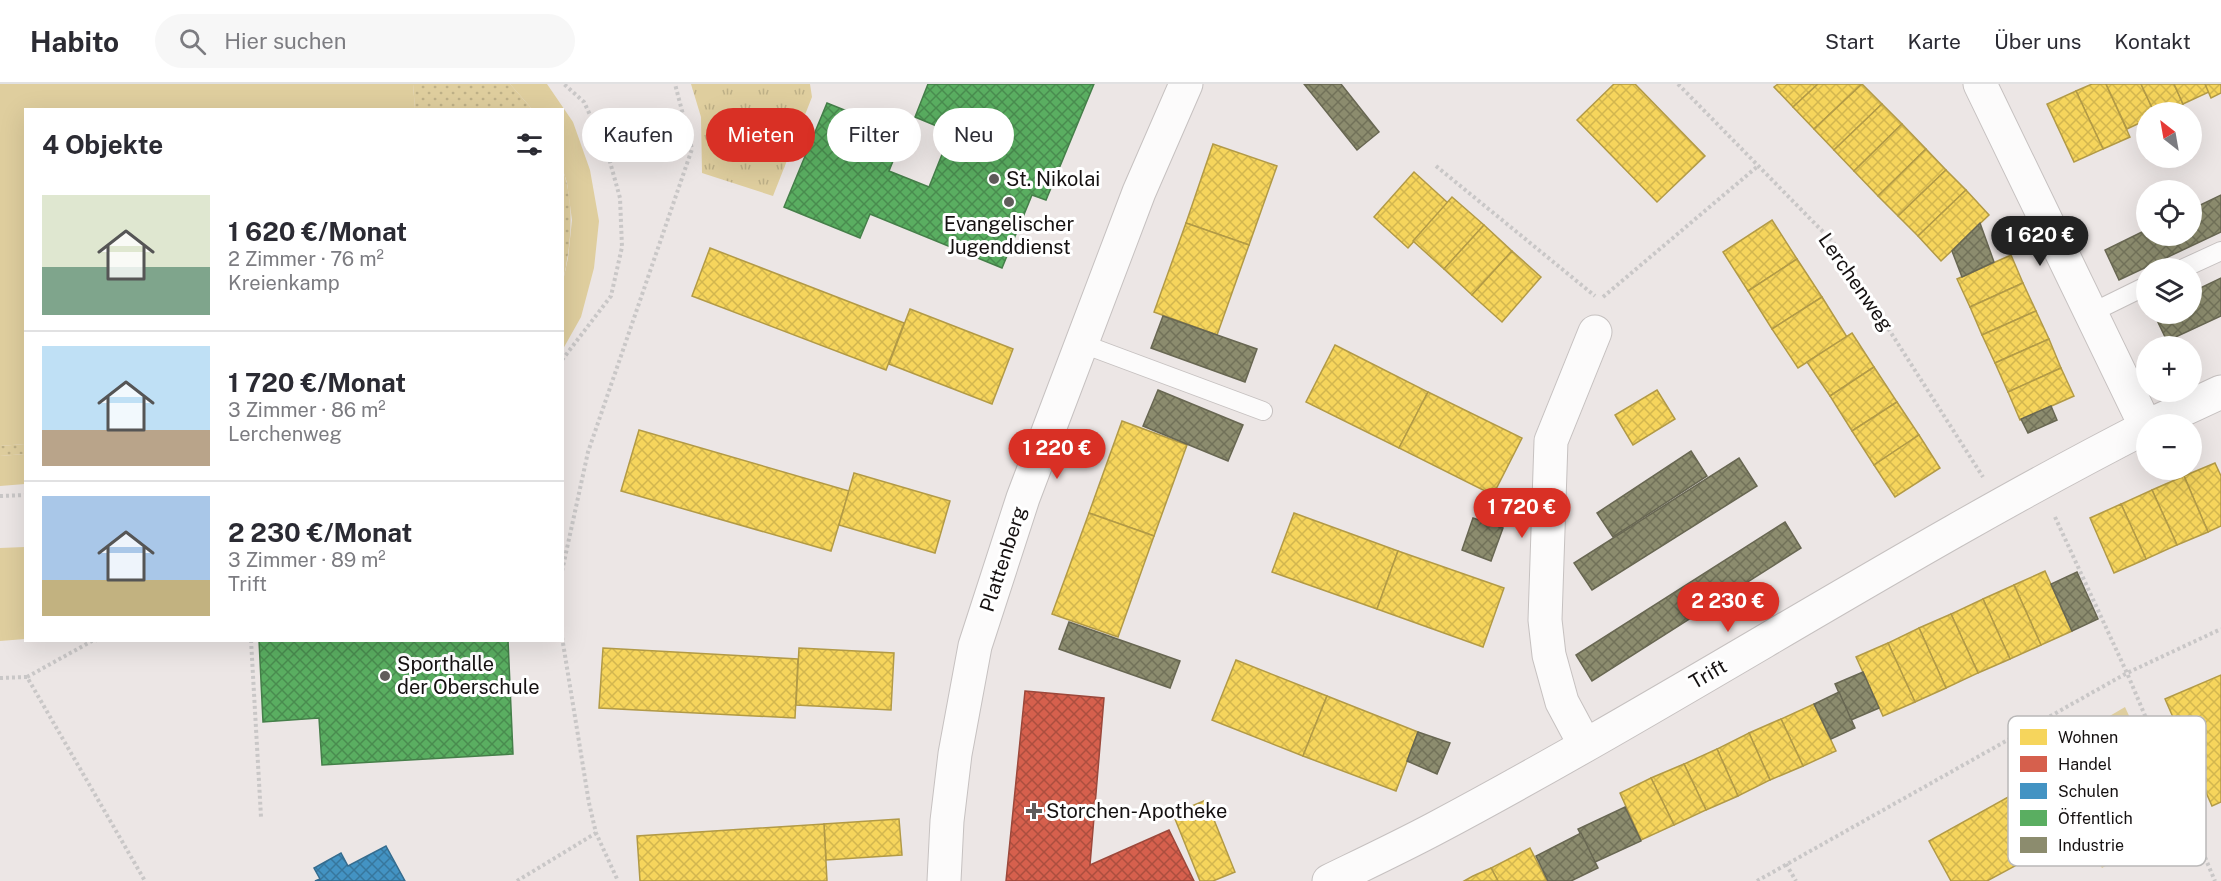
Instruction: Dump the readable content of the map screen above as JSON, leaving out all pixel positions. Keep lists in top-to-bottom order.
{
  "streets": {
    "street": ["Plattenberg", "Trift"],
    "path": ["Lerchenweg"]
  },
  "crossings": [
    ["Lerchenweg", "Trift"]
  ],
  "places": {
    "other": ["St. Nikolai", "Evangelischer Jugenddienst", "Sporthalle der Oberschule"],
    "health": ["Storchen-Apotheke"]
  },
  "legend": [
    "Wohnen",
    "Handel",
    "Schulen",
    "Öffentlich",
    "Industrie"
  ],
  "north": "top left",
  "page": {
    "header": "Habito",
    "search": "Hier suchen",
    "nav": [
      "Start",
      "Karte",
      "Über uns",
      "Kontakt"
    ],
    "map_buttons": ["+", "−"],
    "chip": [
      "Kaufen",
      "Mieten",
      "Filter",
      "Neu"
    ],
    "heading": "4 Objekte",
    "list": [
      {
        "name": "1 620 €/Monat",
        "note": "2 Zimmer · 76 m² · Kreienkamp"
      },
      {
        "name": "1 720 €/Monat",
        "note": "3 Zimmer · 86 m² · Lerchenweg"
      },
      {
        "name": "2 230 €/Monat",
        "note": "3 Zimmer · 89 m² · Trift"
      }
    ],
    "price": [
      "1 620 €",
      "1 220 €",
      "1 720 €",
      "2 230 €"
    ]
  }
}
